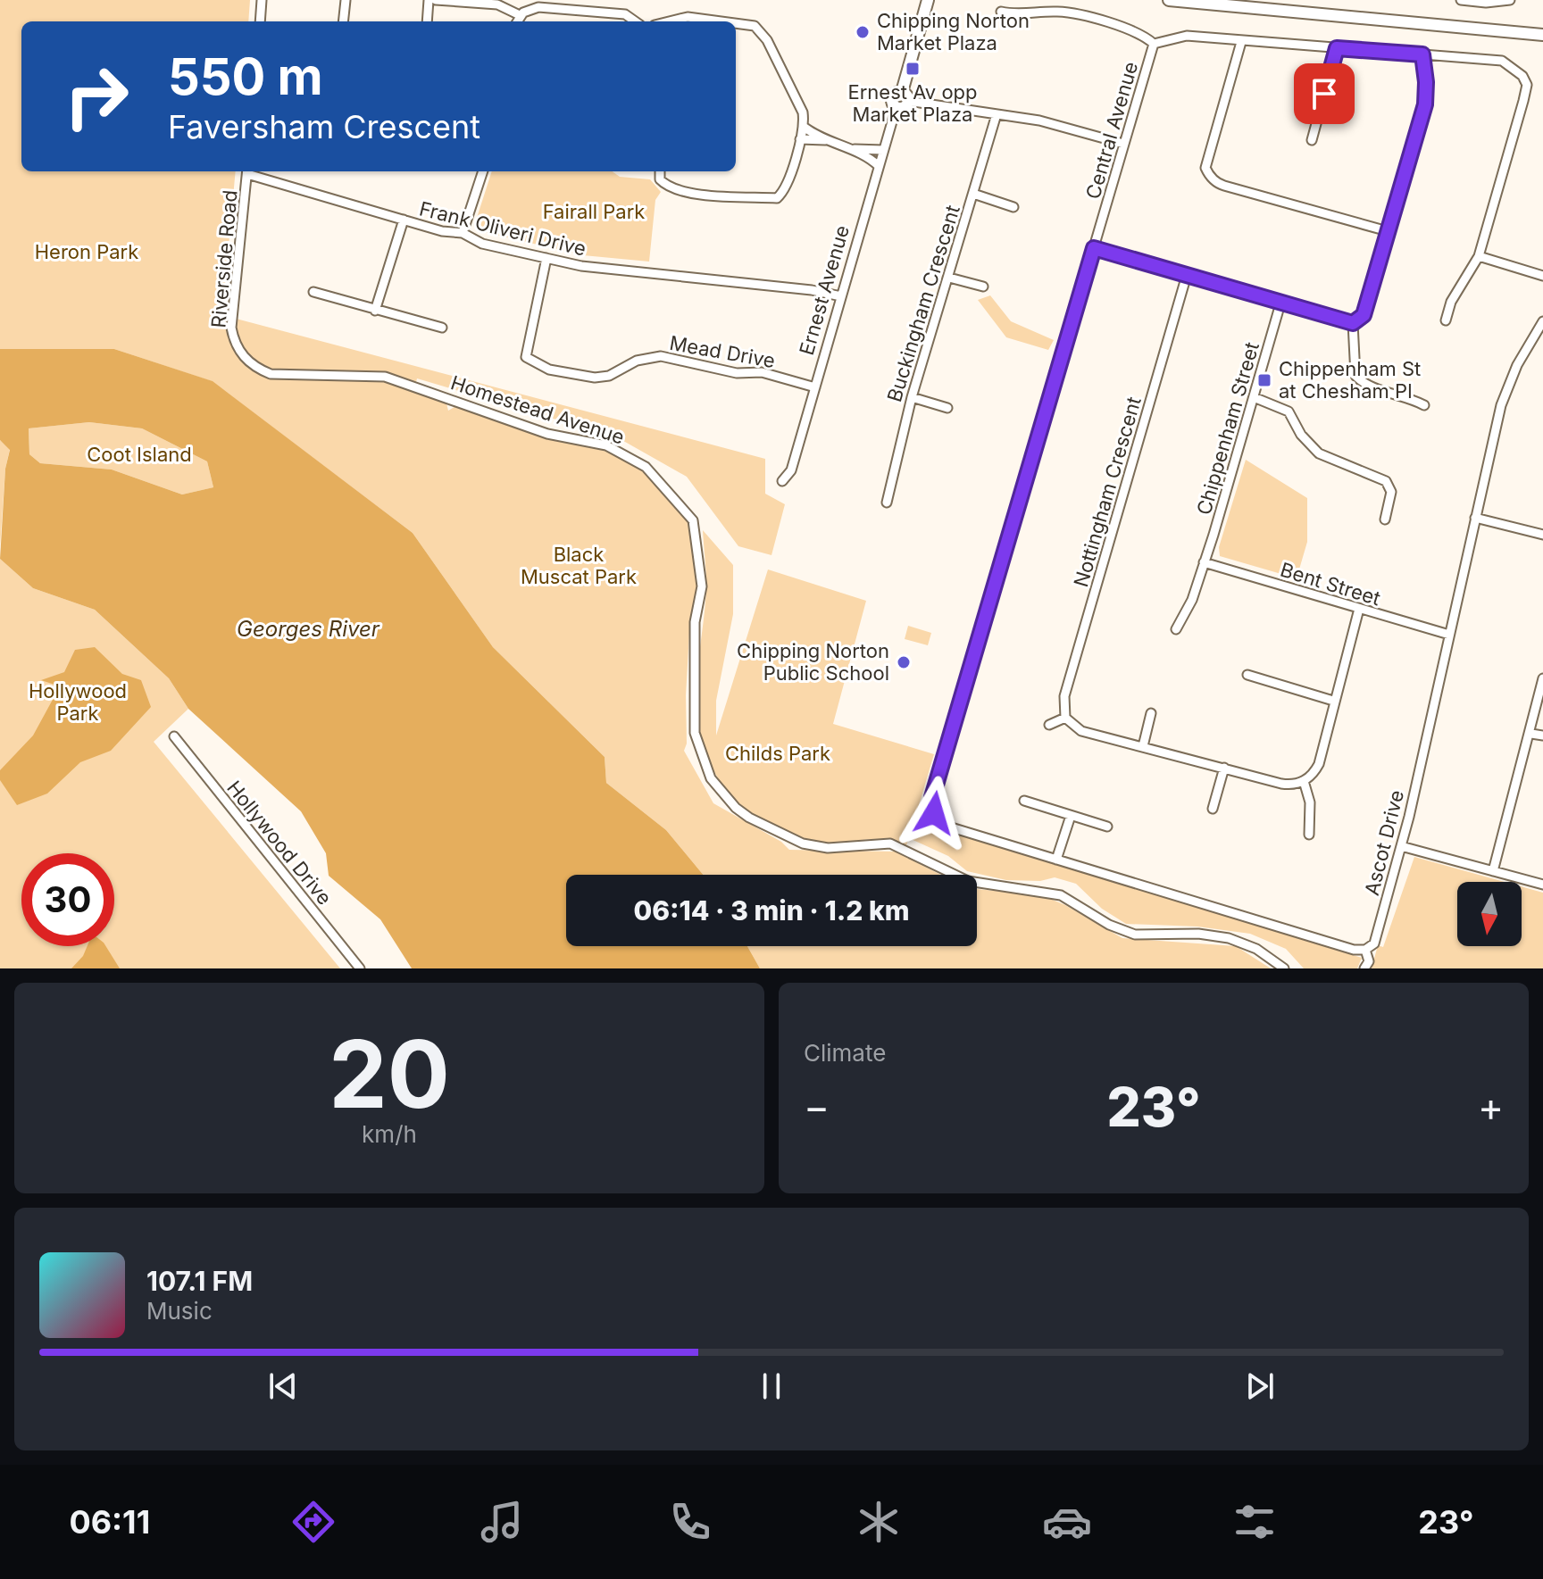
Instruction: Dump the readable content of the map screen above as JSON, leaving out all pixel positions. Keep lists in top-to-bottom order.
{
  "streets": {
    "street": [
      "Central Avenue",
      "Frank Oliveri Drive",
      "Riverside Road",
      "Ernest Avenue",
      "Buckingham Crescent",
      "Mead Drive",
      "Homestead Avenue",
      "Chippenham Street",
      "Nottingham Crescent",
      "Bent Street",
      "Hollywood Drive",
      "Ascot Drive"
    ]
  },
  "crossings": [
    ["Frank Oliveri Drive", "Ernest Avenue"],
    ["Frank Oliveri Drive", "Mead Drive"],
    ["Riverside Road", "Homestead Avenue"],
    ["Ernest Avenue", "Mead Drive"],
    ["Chippenham Street", "Bent Street"],
    ["Bent Street", "Ascot Drive"]
  ],
  "water": ["Georges River"],
  "parks": [
    "Fairall Park",
    "Heron Park",
    "Coot Island",
    "Black Muscat Park",
    "Hollywood Park",
    "Childs Park"
  ],
  "places": {
    "other": ["Chipping Norton Market Plaza", "Chipping Norton Public School"],
    "transit": ["Ernest Av opp Market Plaza", "Chippenham St at Chesham Pl"]
  },
  "north": "bottom",
  "page": {
    "turn": ["550 m", "Faversham Crescent"],
    "limit": "30",
    "trip": "06:14 · 3 min · 1.2 km",
    "tile": [
      ["20", "km/h"],
      "Climate"
    ],
    "heat": ["−", "23°", "+"],
    "song": ["107.1 FM", "Music"],
    "tabs": ["06:11", "23°"]
  }
}
